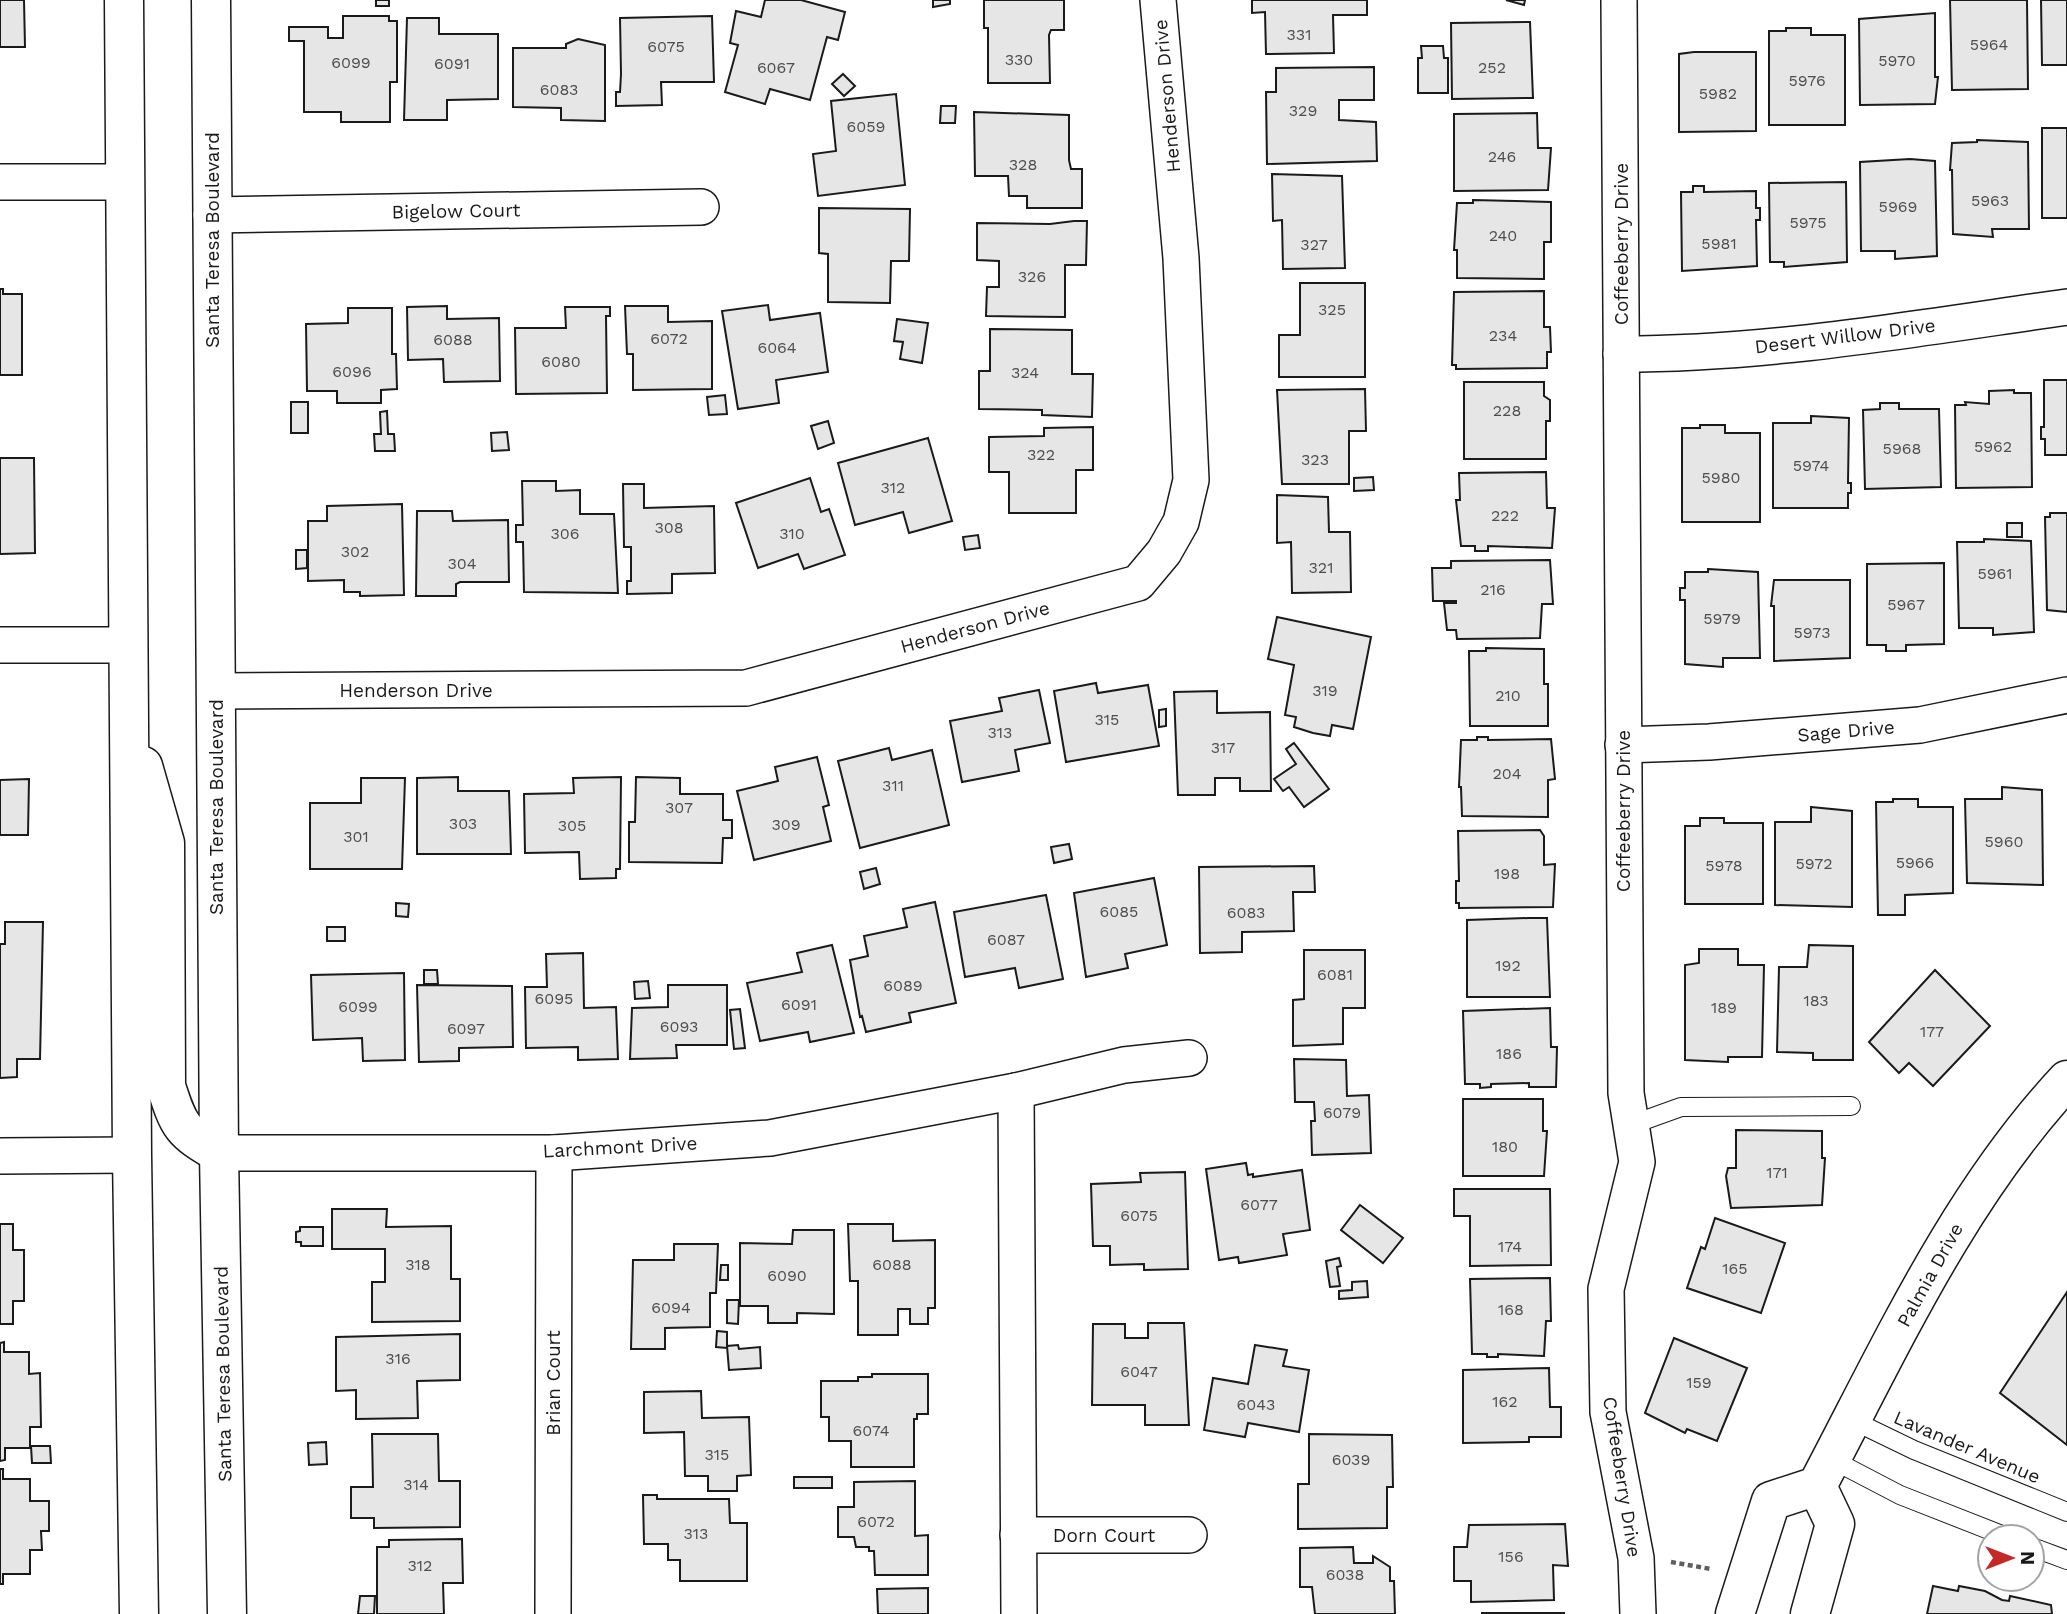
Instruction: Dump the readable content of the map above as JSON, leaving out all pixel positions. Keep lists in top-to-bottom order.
{
  "streets": {
    "main road": ["Santa Teresa Boulevard", "Palmia Drive"],
    "street": [
      "Henderson Drive",
      "Bigelow Court",
      "Coffeeberry Drive",
      "Desert Willow Drive",
      "Sage Drive",
      "Larchmont Drive",
      "Brian Court",
      "Dorn Court"
    ],
    "lane": ["Lavander Avenue"]
  },
  "crossings": [
    ["Henderson Drive", "Santa Teresa Boulevard"],
    ["Bigelow Court", "Santa Teresa Boulevard"],
    ["Santa Teresa Boulevard", "Larchmont Drive"],
    ["Coffeeberry Drive", "Desert Willow Drive"],
    ["Coffeeberry Drive", "Sage Drive"],
    ["Larchmont Drive", "Brian Court"],
    ["Palmia Drive", "Lavander Avenue"]
  ],
  "house_numbers": [
    "331",
    "5964",
    "6075",
    "330",
    "5970",
    "6099",
    "6091",
    "6067",
    "252",
    "5976",
    "6083",
    "5982",
    "329",
    "6059",
    "246",
    "328",
    "5963",
    "5969",
    "5975",
    "240",
    "5981",
    "327",
    "326",
    "325",
    "234",
    "6072",
    "6088",
    "6064",
    "6080",
    "6096",
    "324",
    "228",
    "5962",
    "5968",
    "322",
    "323",
    "5974",
    "5980",
    "312",
    "222",
    "308",
    "306",
    "310",
    "302",
    "304",
    "321",
    "5961",
    "216",
    "5967",
    "5979",
    "5973",
    "319",
    "210",
    "315",
    "313",
    "317",
    "204",
    "311",
    "307",
    "303",
    "309",
    "305",
    "301",
    "5960",
    "5966",
    "5972",
    "5978",
    "198",
    "6085",
    "6083",
    "6087",
    "192",
    "6081",
    "6089",
    "6095",
    "183",
    "6091",
    "6099",
    "189",
    "6093",
    "6097",
    "177",
    "186",
    "6079",
    "180",
    "171",
    "6077",
    "6075",
    "174",
    "318",
    "6088",
    "165",
    "6090",
    "6094",
    "168",
    "316",
    "6047",
    "159",
    "162",
    "6043",
    "6074",
    "315",
    "6039",
    "314",
    "6072",
    "313",
    "156",
    "312",
    "6038"
  ],
  "north": "right"
}
